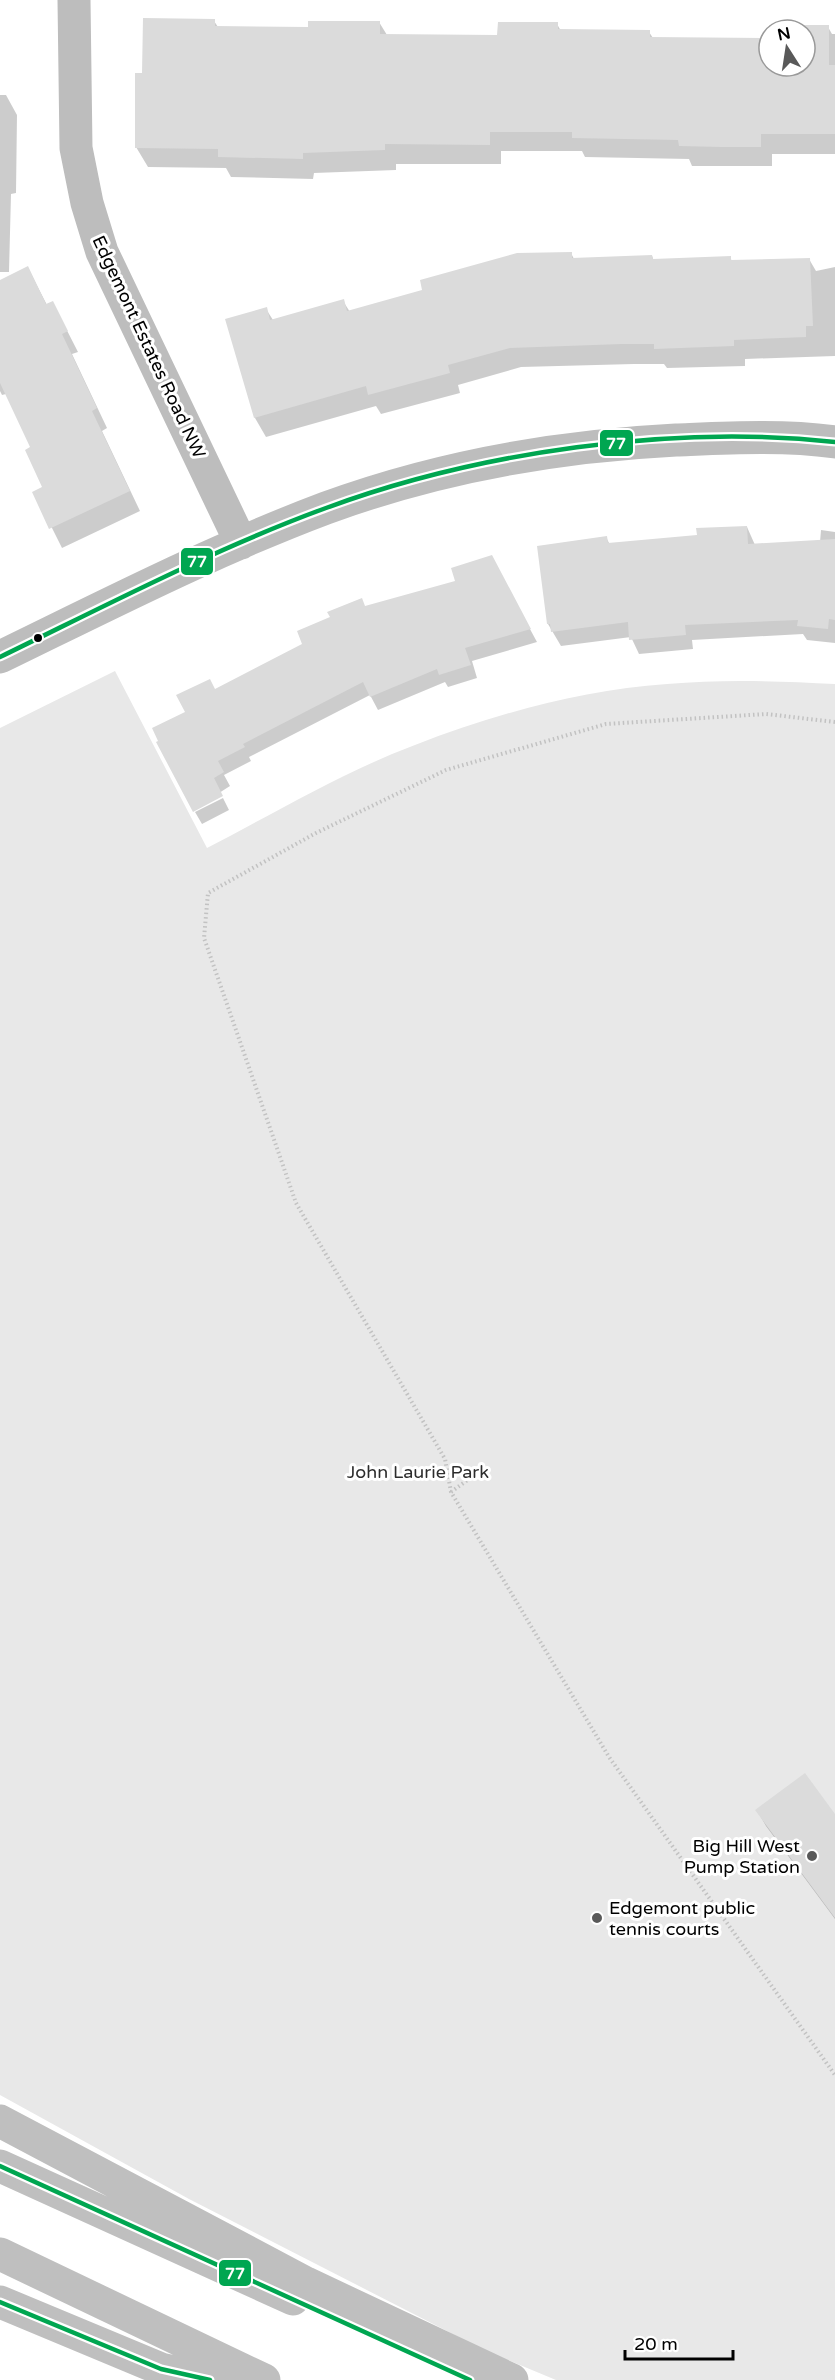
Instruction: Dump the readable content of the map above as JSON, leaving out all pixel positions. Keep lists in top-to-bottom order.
{
  "streets": {
    "street": ["Edgemont Estates Road NW"]
  },
  "parks": ["John Laurie Park"],
  "places": ["Big Hill West Pump Station", "Edgemont public tennis courts"],
  "lines": ["transit line 77"],
  "scale_bar": "20 m",
  "north": "top"
}
